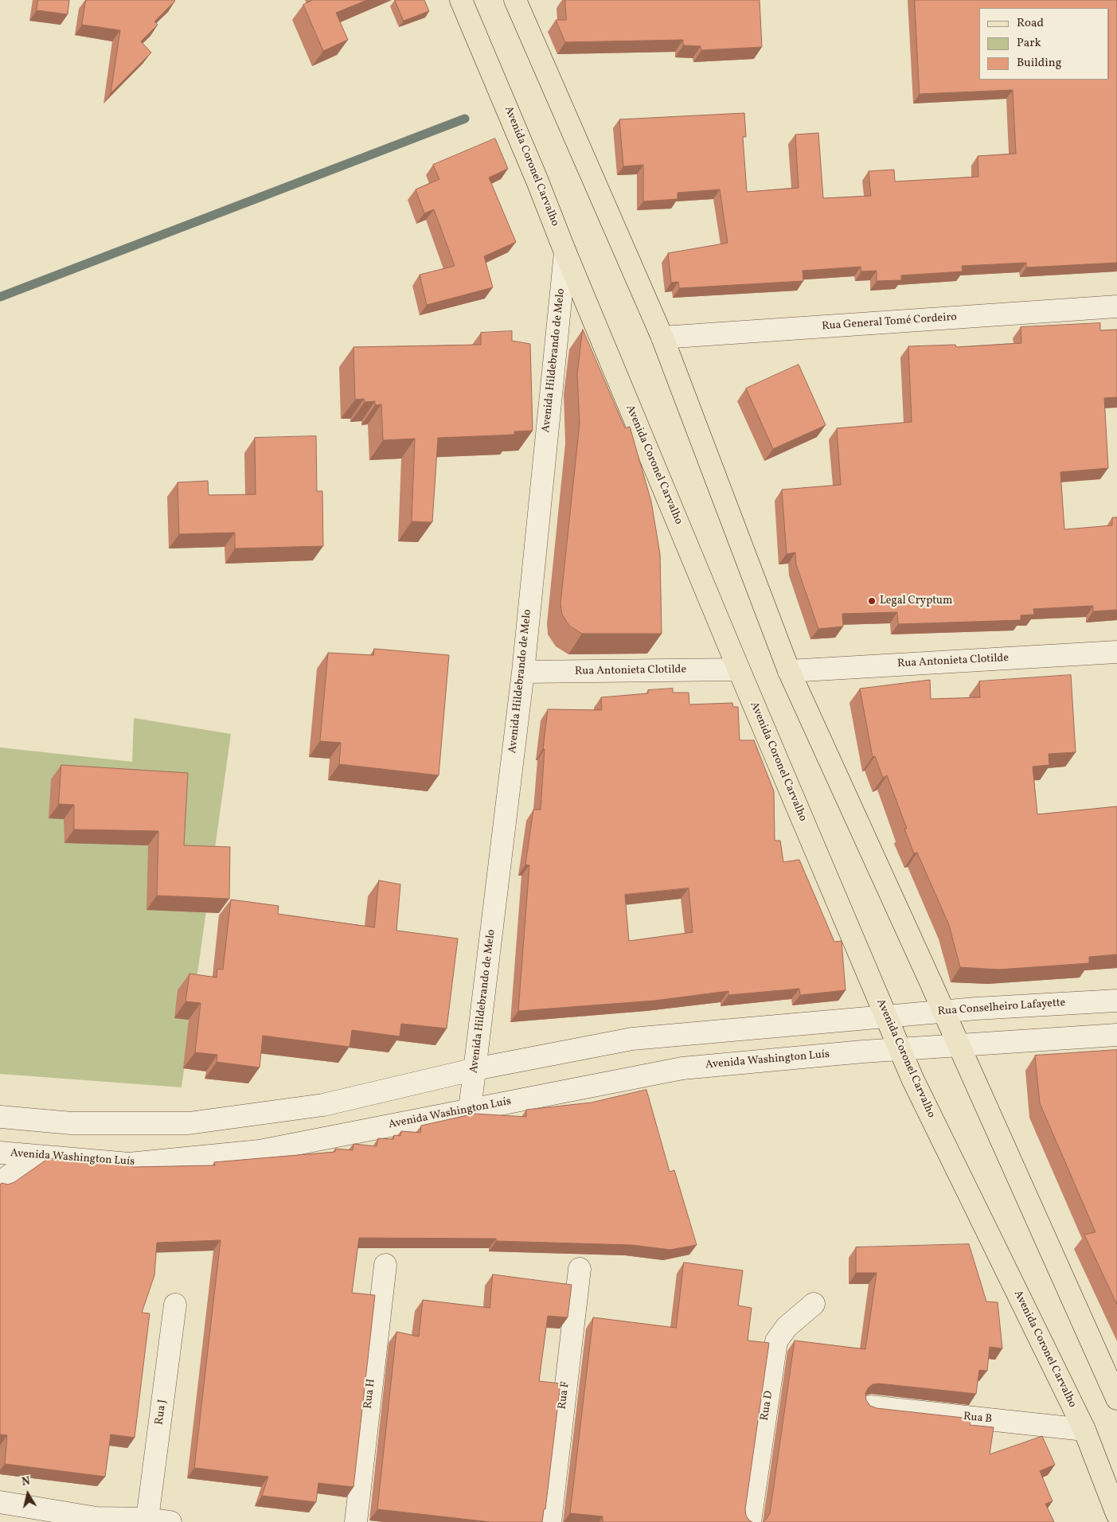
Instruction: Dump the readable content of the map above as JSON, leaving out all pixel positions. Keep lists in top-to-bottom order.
{
  "streets": {
    "main road": ["Avenida Coronel Carvalho"],
    "street": [
      "Rua General Tomé Cordeiro",
      "Avenida Hildebrando de Melo",
      "Rua Antonieta Clotilde",
      "Rua Conselheiro Lafayette",
      "Avenida Washington Luís",
      "Rua H",
      "Rua F",
      "Rua D",
      "Rua J",
      "Rua B"
    ]
  },
  "crossings": [
    ["Avenida Coronel Carvalho", "Avenida Hildebrando de Melo"],
    ["Avenida Coronel Carvalho", "Rua Antonieta Clotilde"],
    ["Avenida Coronel Carvalho", "Rua Conselheiro Lafayette"],
    ["Avenida Coronel Carvalho", "Avenida Washington Luís"],
    ["Avenida Coronel Carvalho", "Rua B"],
    ["Avenida Hildebrando de Melo", "Rua Antonieta Clotilde"],
    ["Avenida Hildebrando de Melo", "Avenida Washington Luís"]
  ],
  "places": ["Legal Cryptum"],
  "legend": ["Road", "Park", "Building"],
  "north": "top"
}
